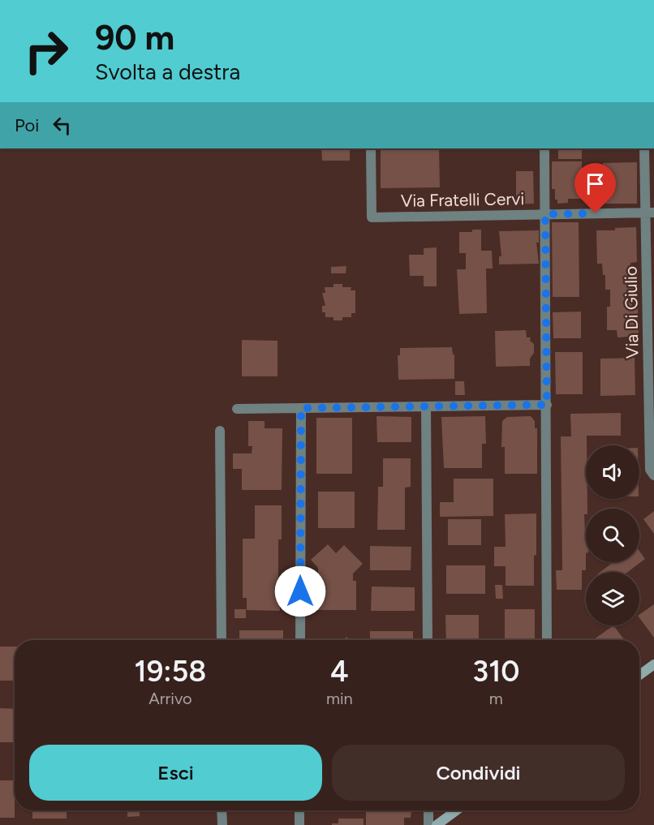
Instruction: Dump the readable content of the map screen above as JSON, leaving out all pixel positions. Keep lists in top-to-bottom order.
{
  "streets": {
    "street": ["Via Fratelli Cervi", "Via Di Giulio"]
  },
  "crossings": [
    ["Via Fratelli Cervi", "Via Di Giulio"]
  ],
  "page": {
    "turn": ["90 m", "Svolta a destra"],
    "then": "Poi",
    "eta": [
      "19:58",
      "Arrivo",
      "4",
      "min",
      "310",
      "m"
    ],
    "buttons": ["Esci", "Condividi"]
  }
}
